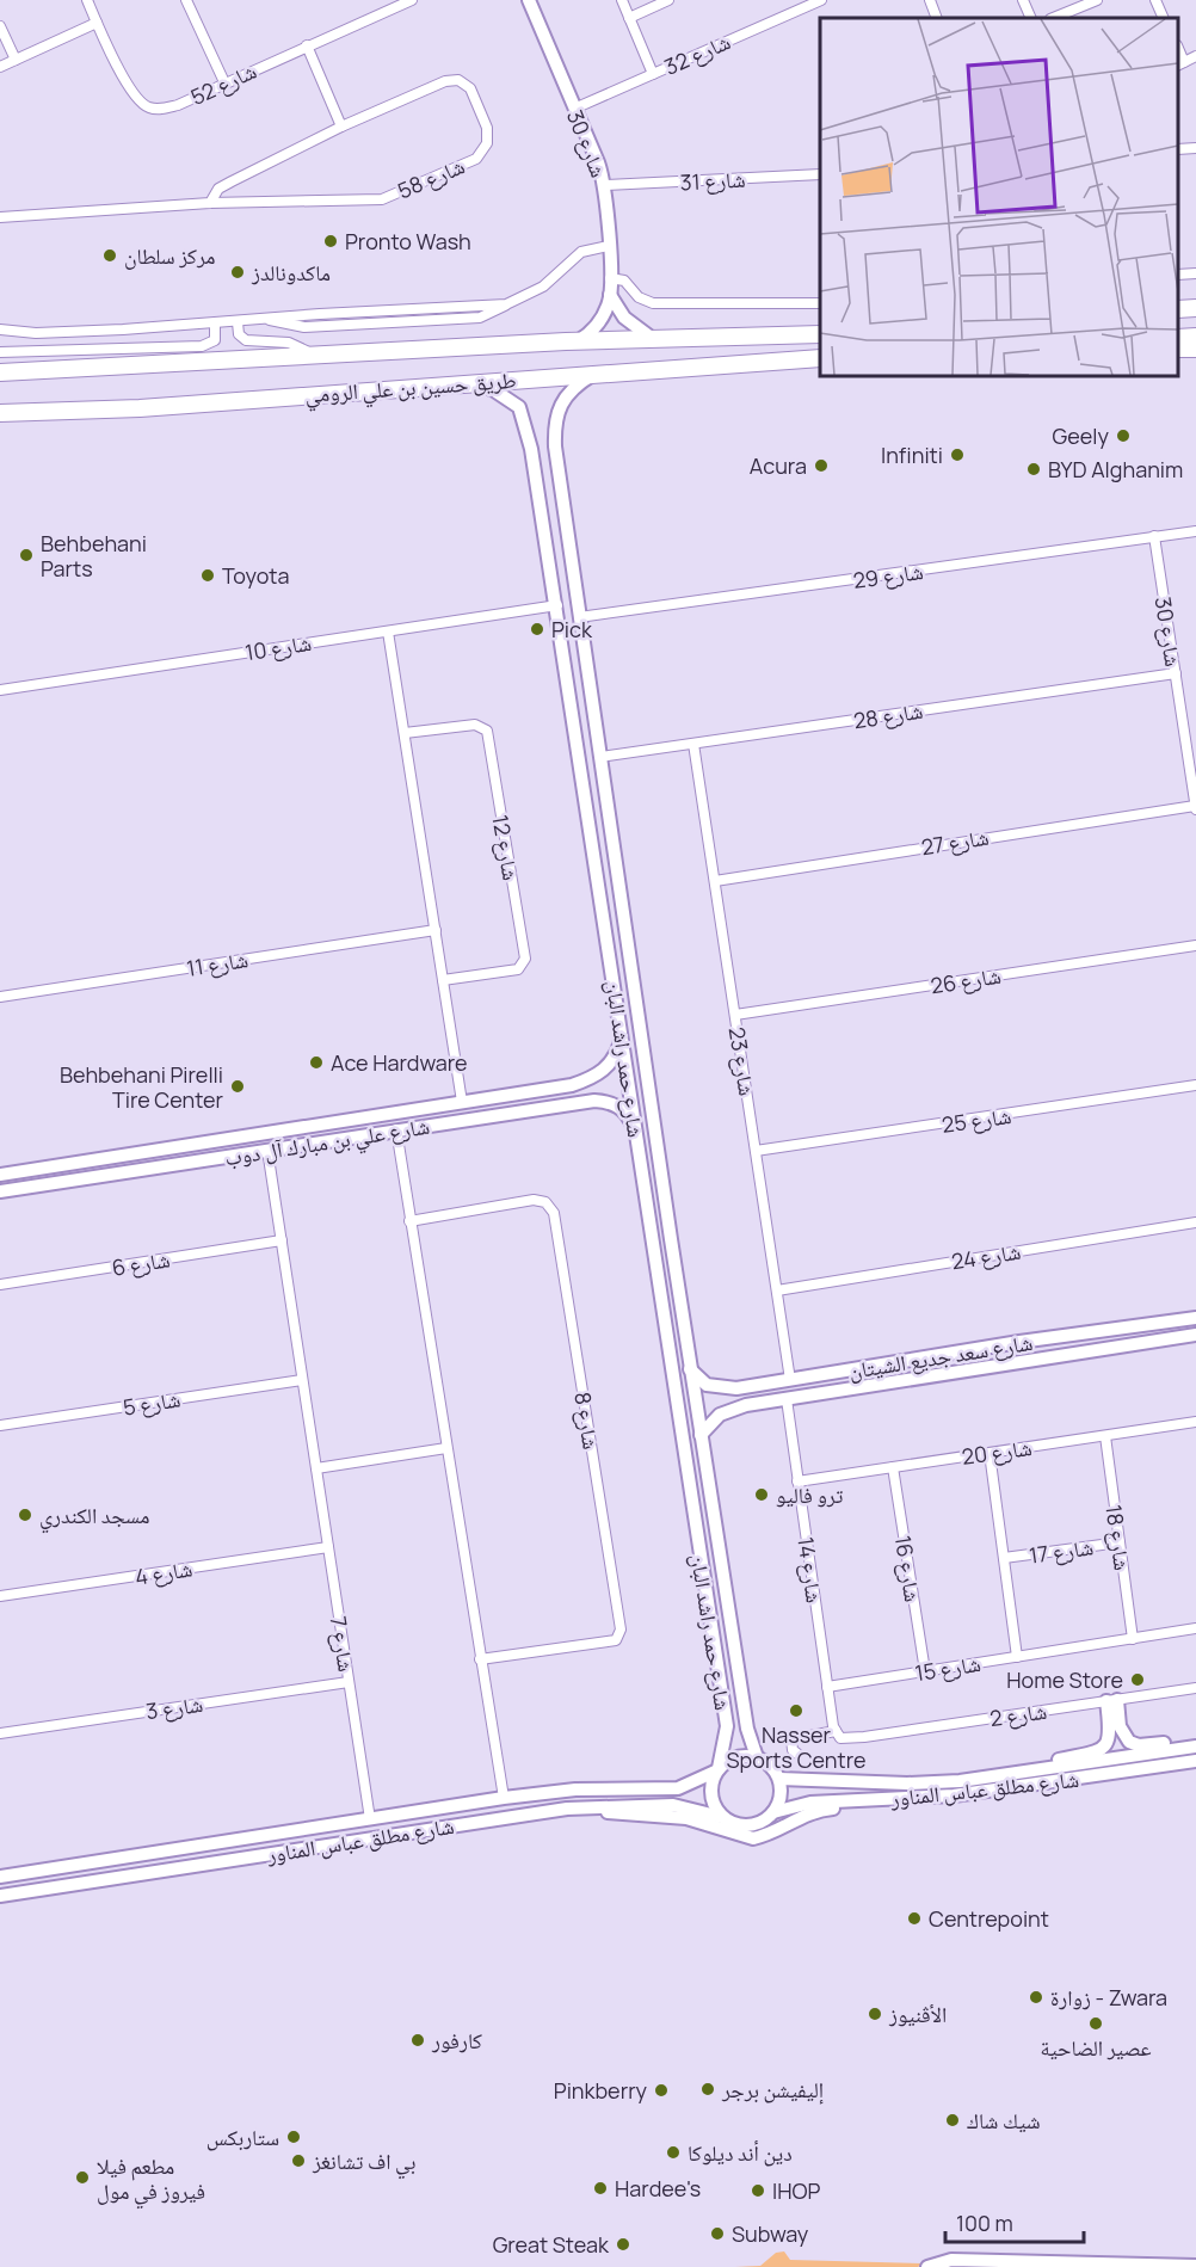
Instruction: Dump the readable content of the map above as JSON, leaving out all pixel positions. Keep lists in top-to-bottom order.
{
  "streets": {
    "highway": ["طريق حسين بن علي الرومي"],
    "street": [
      "32 شارع",
      "شارع 52",
      "شارع 30",
      "شارع 58",
      "شارع 31",
      "شارع 29",
      "شارع 10",
      "شارع 28",
      "شارع 27",
      "شارع 12",
      "شارع 11",
      "شارع 26",
      "شارع حمد راشد البان",
      "شارع 23",
      "شارع 25",
      "شارع علي بن مبارك آل دوب",
      "شارع 24",
      "شارع 6",
      "شارع سعد جديع الشيتان",
      "شارع 5",
      "شارع 8",
      "شارع 20",
      "شارع 18",
      "شارع 17",
      "شارع 16",
      "شارع 14",
      "شارع 4",
      "شارع 7",
      "شارع 15",
      "شارع 3",
      "شارع 2",
      "شارع مطلق عباس المناور"
    ]
  },
  "crossings": [
    ["32 شارع", "شارع 30"],
    ["شارع 30", "شارع 31"],
    ["شارع 30", "شارع 29"],
    ["شارع 30", "شارع 28"],
    ["شارع 30", "شارع 27"],
    ["طريق حسين بن علي الرومي", "شارع حمد راشد البان"],
    ["شارع 29", "شارع حمد راشد البان"],
    ["شارع 10", "شارع حمد راشد البان"],
    ["شارع 28", "شارع حمد راشد البان"],
    ["شارع 28", "شارع 23"],
    ["شارع 27", "شارع 23"],
    ["شارع 26", "شارع 23"],
    ["شارع حمد راشد البان", "شارع علي بن مبارك آل دوب"],
    ["شارع حمد راشد البان", "شارع سعد جديع الشيتان"],
    ["شارع حمد راشد البان", "شارع مطلق عباس المناور"],
    ["شارع 23", "شارع 25"],
    ["شارع 23", "شارع 24"],
    ["شارع 23", "شارع سعد جديع الشيتان"],
    ["شارع علي بن مبارك آل دوب", "شارع 7"],
    ["شارع 6", "شارع 7"],
    ["شارع سعد جديع الشيتان", "شارع 14"],
    ["شارع 5", "شارع 7"],
    ["شارع 20", "شارع 18"],
    ["شارع 20", "شارع 17"],
    ["شارع 20", "شارع 16"],
    ["شارع 20", "شارع 14"],
    ["شارع 18", "شارع 17"],
    ["شارع 18", "شارع 15"],
    ["شارع 17", "شارع 15"],
    ["شارع 16", "شارع 15"],
    ["شارع 14", "شارع 15"],
    ["شارع 14", "شارع 2"],
    ["شارع 4", "شارع 7"],
    ["شارع 7", "شارع 3"],
    ["شارع 7", "شارع مطلق عباس المناور"]
  ],
  "places": [
    "Pronto Wash",
    "مركز سلطان",
    "ماكدونالدز",
    "Geely",
    "Infiniti",
    "Acura",
    "BYD Alghanim",
    "Behbehani Parts",
    "Toyota",
    "Pick",
    "Ace Hardware",
    "Behbehani Pirelli Tire Center",
    "ترو فاليو",
    "مسجد الكندري",
    "Home Store",
    "Nasser Sports Centre",
    "Centrepoint",
    "زوارة - Zwara",
    "الأڤنيوز",
    "عصير الضاحية",
    "كارفور",
    "إليفيشن برجر",
    "Pinkberry",
    "شيك شاك",
    "ستاربكس",
    "دين أند ديلوكا",
    "بي اف تشانغز",
    "مطعم فيلا فيروز في مول",
    "Hardee's",
    "IHOP",
    "Subway",
    "Great Steak"
  ],
  "scale_bar": "100 m"
}
